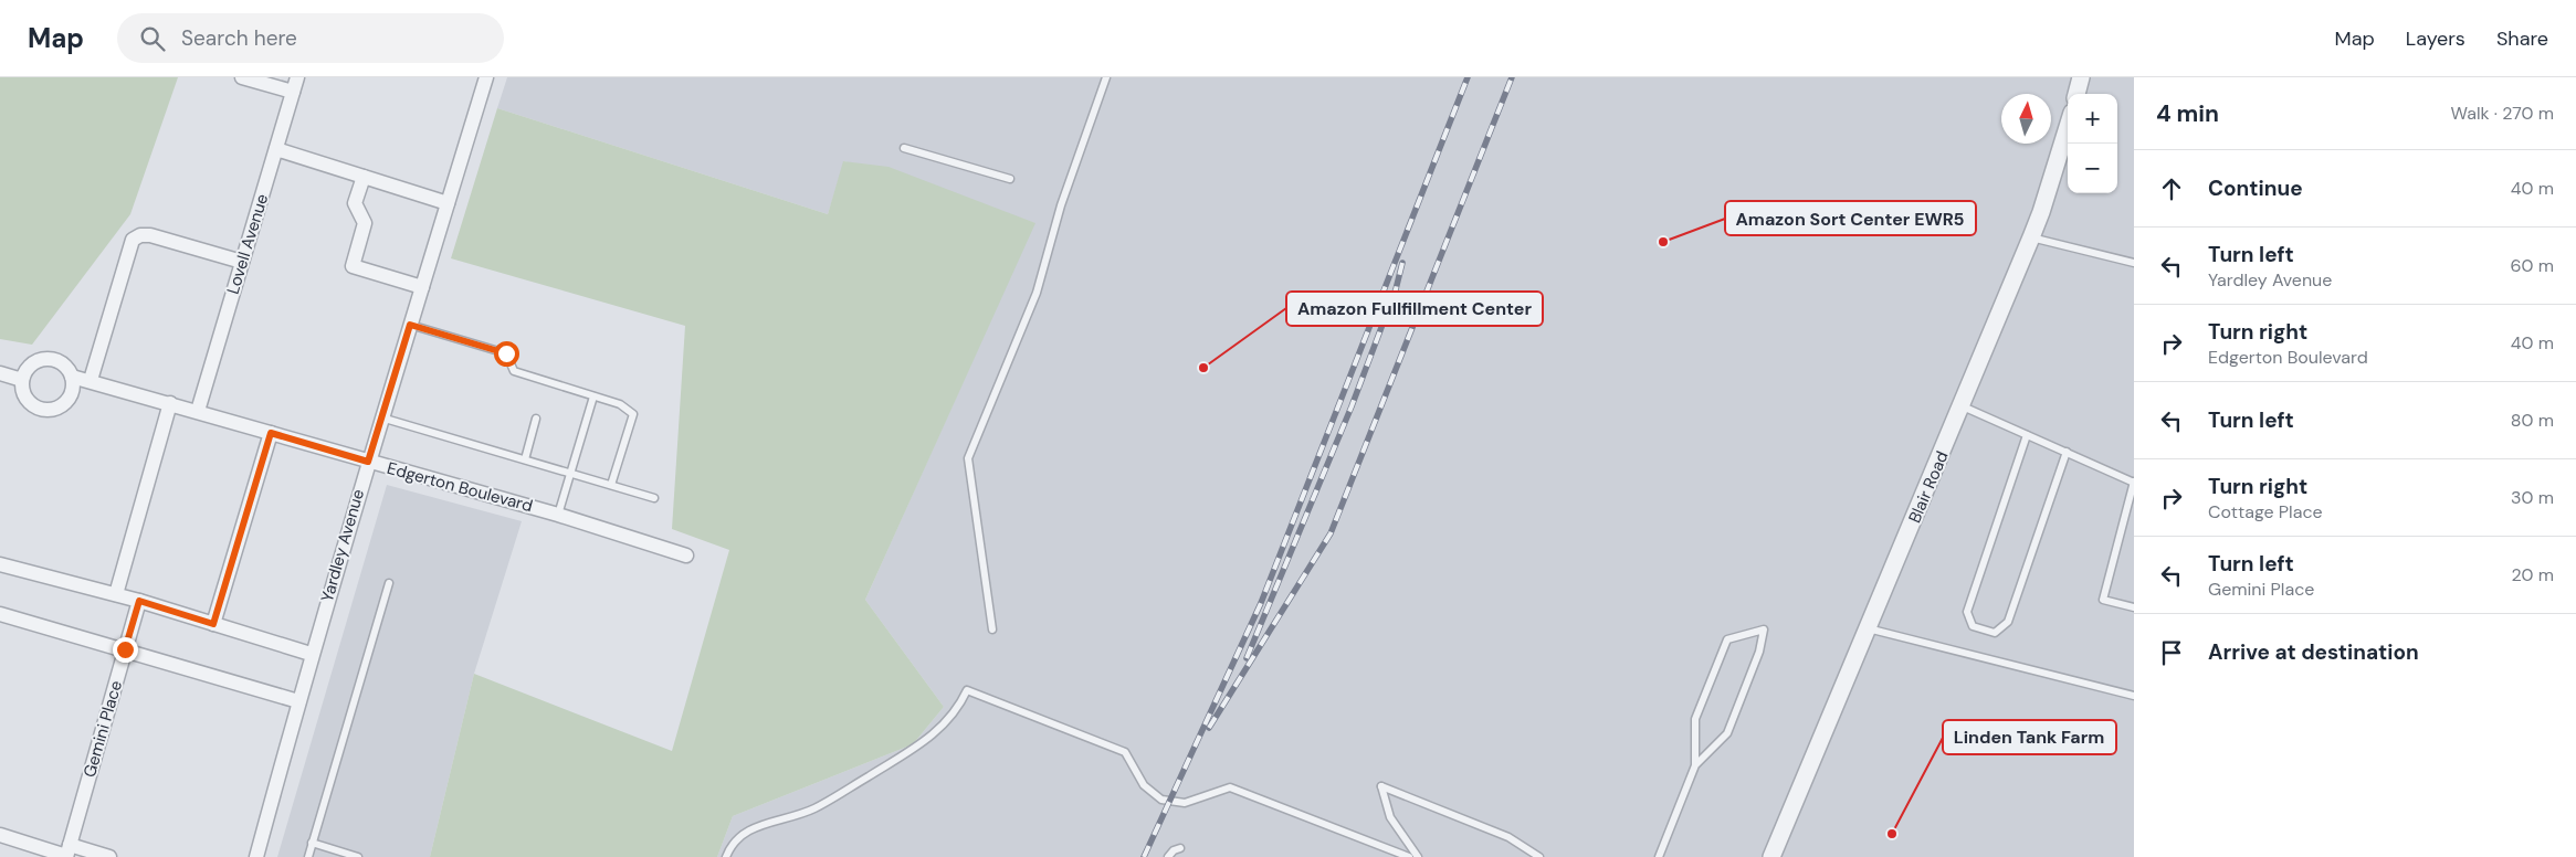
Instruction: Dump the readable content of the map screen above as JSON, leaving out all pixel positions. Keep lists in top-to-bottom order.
{
  "streets": {
    "street": [
      "Lovell Avenue",
      "Edgerton Boulevard",
      "Blair Road",
      "Yardley Avenue",
      "Gemini Place"
    ]
  },
  "crossings": [
    ["Lovell Avenue", "Edgerton Boulevard"],
    ["Edgerton Boulevard", "Yardley Avenue"]
  ],
  "places": ["Amazon Sort Center EWR5", "Amazon Fullfillment Center", "Linden Tank Farm"],
  "north": "top",
  "page": {
    "header": "Map",
    "search": "Search here",
    "nav": ["Map", "Layers", "Share"],
    "heading": ["4 min", "Walk · 270 m"],
    "map_buttons": ["+", "−"],
    "list": [
      ["Continue", "40 m"],
      ["Turn left", "Yardley Avenue", "60 m"],
      ["Turn right", "Edgerton Boulevard", "40 m"],
      ["Turn left", "80 m"],
      ["Turn right", "Cottage Place", "30 m"],
      ["Turn left", "Gemini Place", "20 m"],
      "Arrive at destination"
    ]
  }
}
